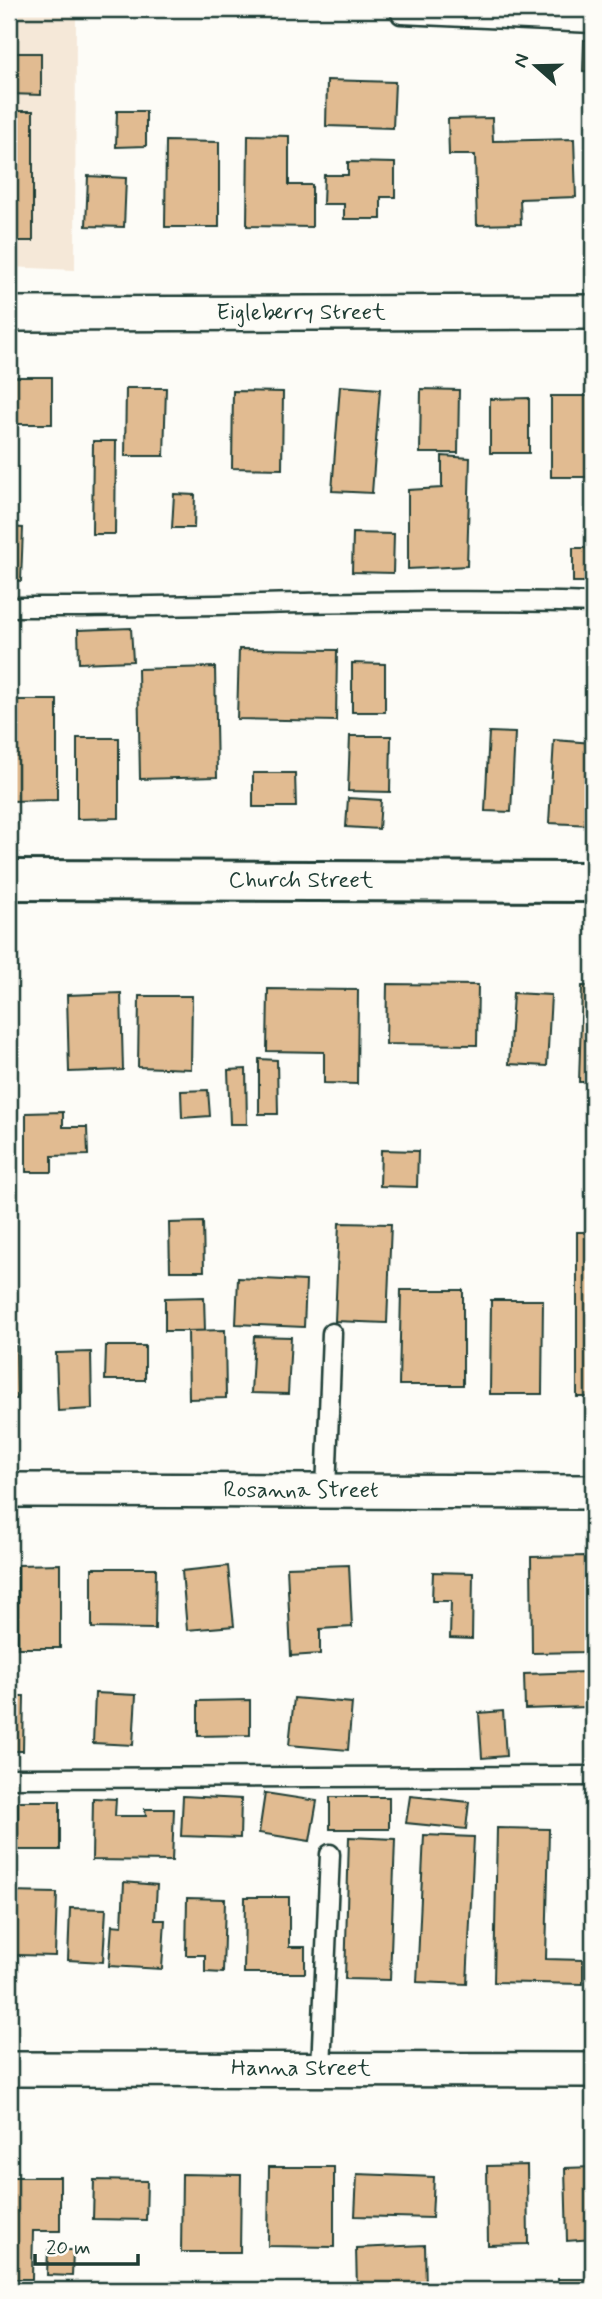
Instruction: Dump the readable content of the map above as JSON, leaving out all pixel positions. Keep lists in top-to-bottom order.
{
  "streets": {
    "street": [
      "Eigleberry Street",
      "Church Street",
      "Rosanna Street",
      "Hanna Street"
    ]
  },
  "scale_bar": "20 m",
  "north": "left"
}
